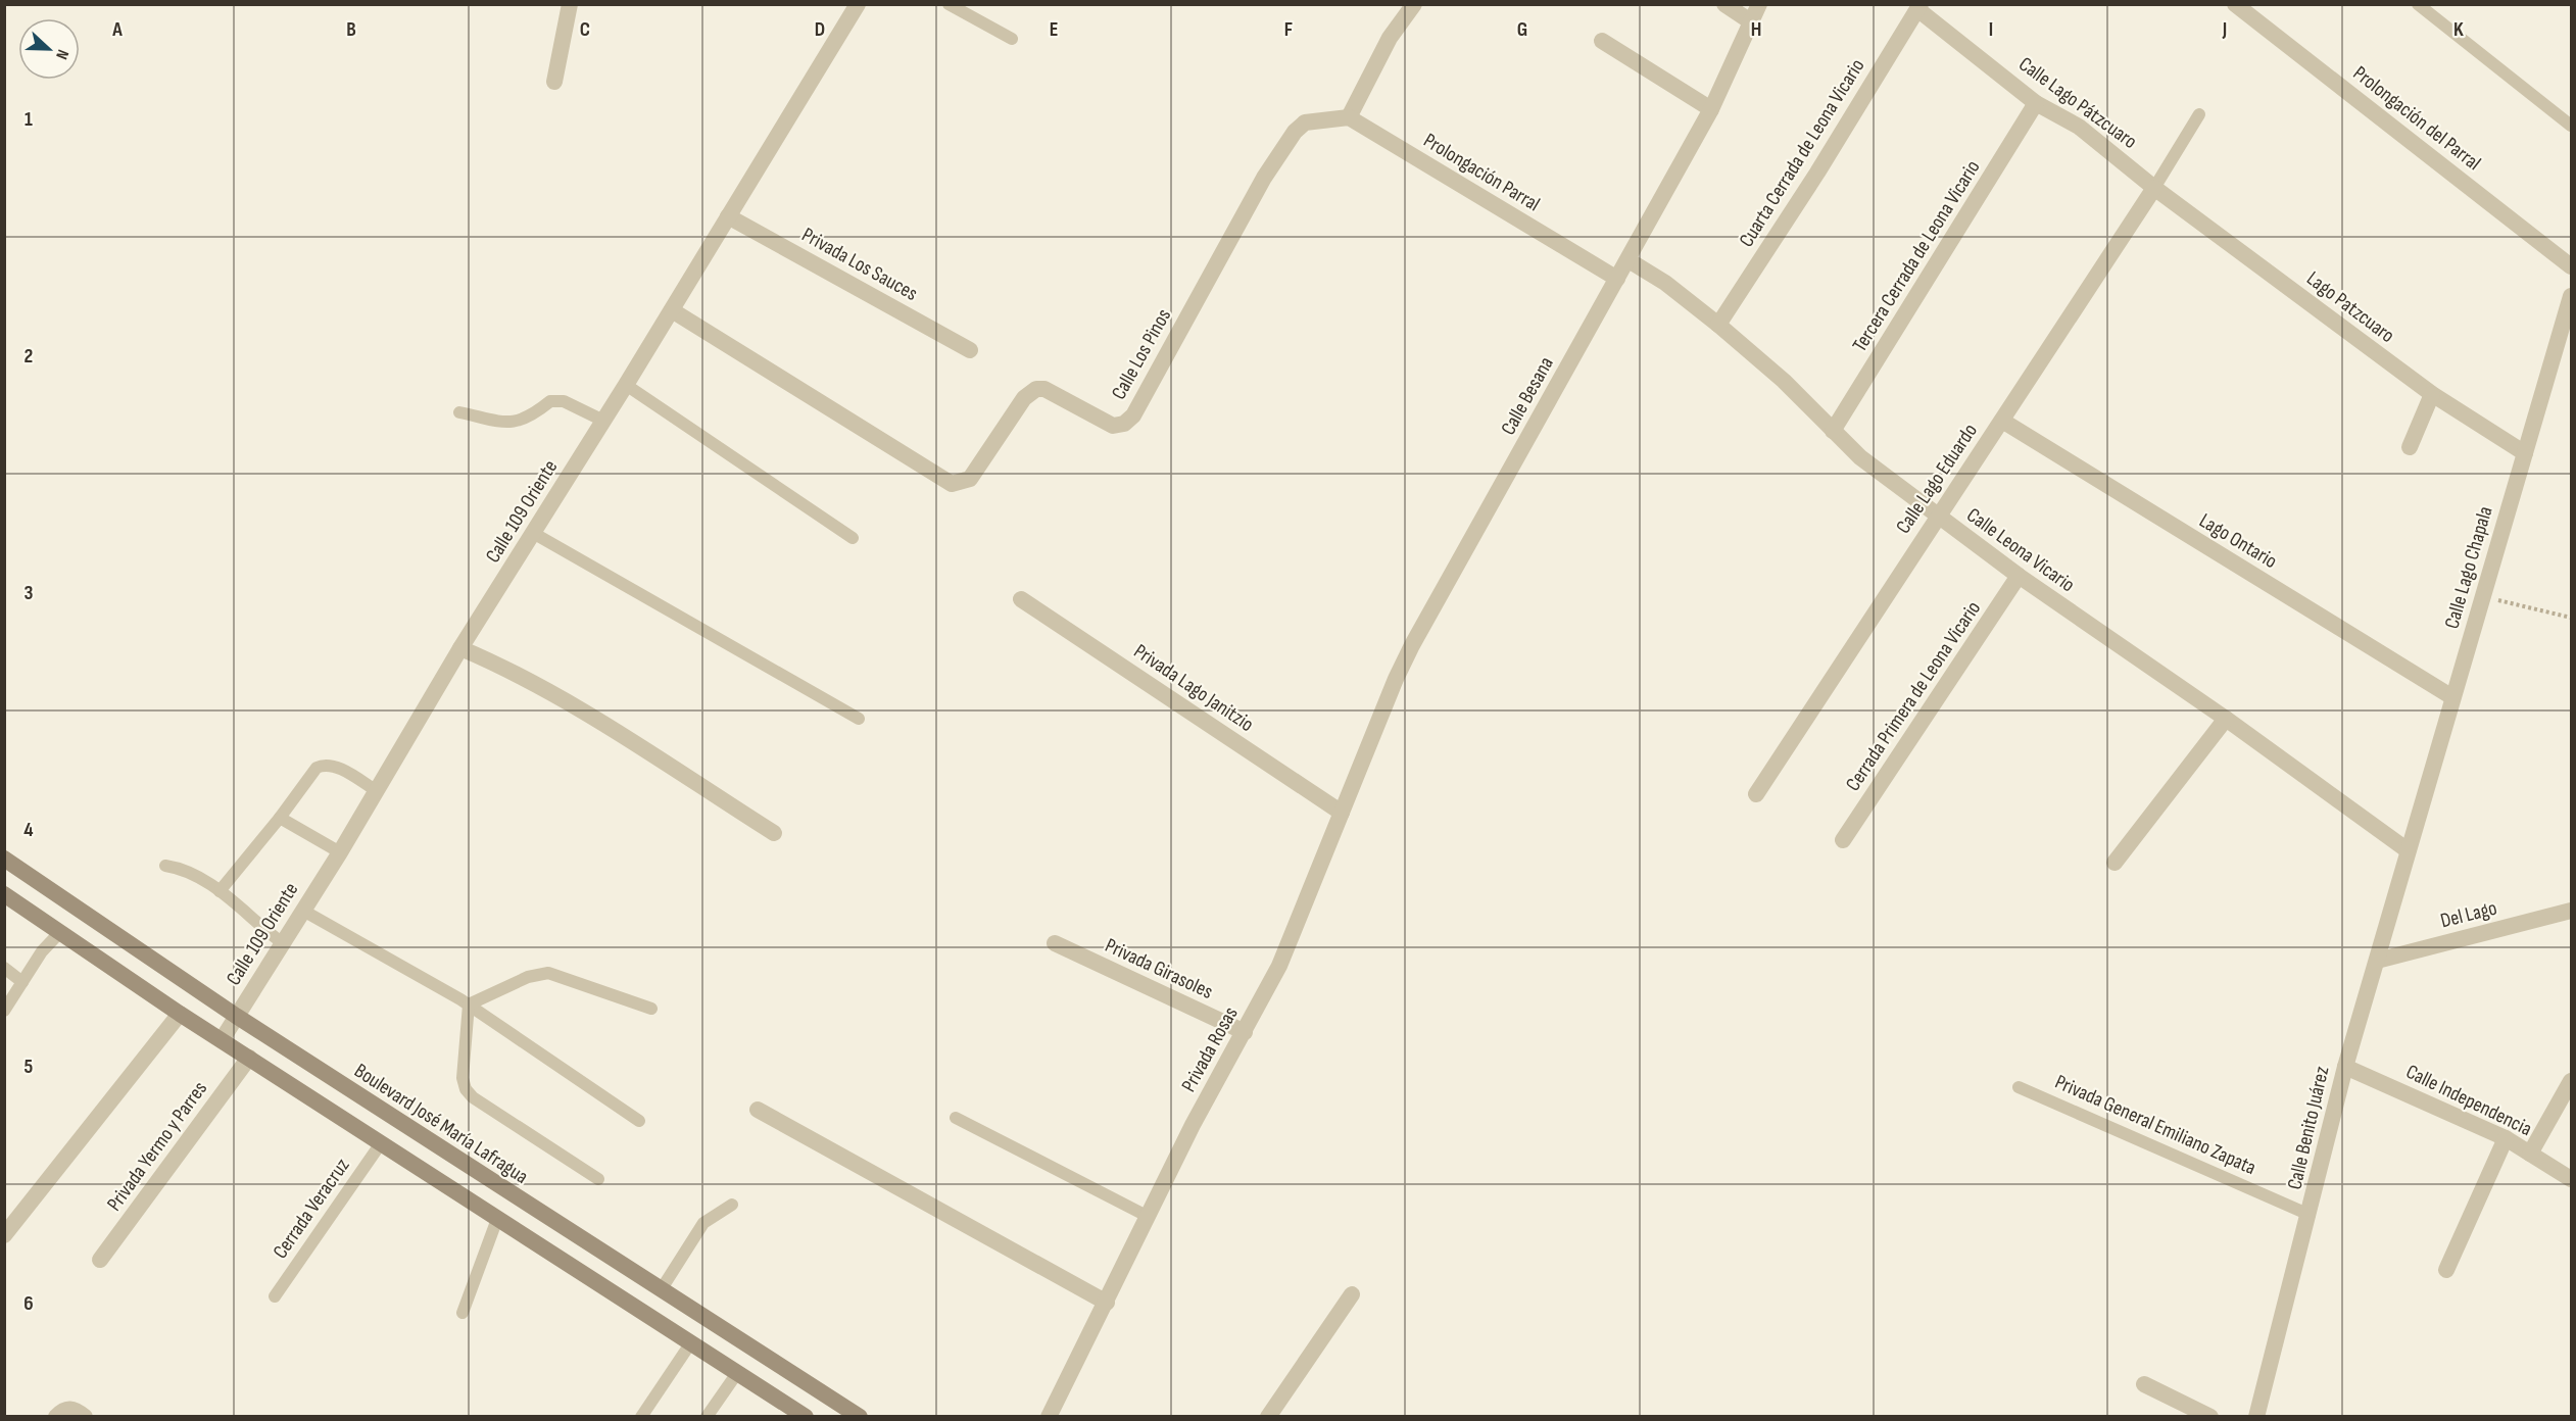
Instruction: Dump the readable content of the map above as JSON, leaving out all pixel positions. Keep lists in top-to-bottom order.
{
  "streets": {
    "main road": ["Boulevard José María Lafragua"],
    "street": [
      "Calle Lago Pátzcuaro",
      "Prolongación del Parral",
      "Cuarta Cerrada de Leona Vicario",
      "Prolongación Parral",
      "Tercera Cerrada de Leona Vicario",
      "Privada Los Sauces",
      "Lago Patzcuaro",
      "Calle Los Pinos",
      "Calle Besana",
      "Calle Lago Eduardo",
      "Calle 109 Oriente",
      "Lago Ontario",
      "Calle Leona Vicario",
      "Calle Lago Chapala",
      "Privada Lago Janitzio",
      "Cerrada Primera de Leona Vicario",
      "Del Lago",
      "Privada Girasoles",
      "Privada Rosas",
      "Calle Independencia",
      "Calle Benito Juárez",
      "Privada Yermo y Parres"
    ],
    "lane": ["Privada General Emiliano Zapata", "Cerrada Veracruz"]
  },
  "crossings": [
    ["Calle Lago Pátzcuaro", "Cuarta Cerrada de Leona Vicario"],
    ["Calle Lago Pátzcuaro", "Tercera Cerrada de Leona Vicario"],
    ["Calle Lago Pátzcuaro", "Lago Patzcuaro"],
    ["Calle Lago Pátzcuaro", "Calle Lago Eduardo"],
    ["Cuarta Cerrada de Leona Vicario", "Calle Leona Vicario"],
    ["Prolongación Parral", "Calle Los Pinos"],
    ["Prolongación Parral", "Calle Besana"],
    ["Tercera Cerrada de Leona Vicario", "Calle Leona Vicario"],
    ["Privada Los Sauces", "Calle 109 Oriente"],
    ["Lago Patzcuaro", "Calle Lago Eduardo"],
    ["Lago Patzcuaro", "Calle Lago Chapala"],
    ["Calle Los Pinos", "Calle 109 Oriente"],
    ["Calle Besana", "Calle Leona Vicario"],
    ["Calle Besana", "Privada Lago Janitzio"],
    ["Calle Besana", "Privada Rosas"],
    ["Calle Lago Eduardo", "Lago Ontario"],
    ["Calle Lago Eduardo", "Calle Leona Vicario"],
    ["Calle 109 Oriente", "Boulevard José María Lafragua"],
    ["Lago Ontario", "Calle Lago Chapala"],
    ["Calle Leona Vicario", "Calle Lago Chapala"],
    ["Calle Leona Vicario", "Cerrada Primera de Leona Vicario"],
    ["Calle Leona Vicario", "Calle Benito Juárez"],
    ["Calle Lago Chapala", "Calle Benito Juárez"],
    ["Privada Lago Janitzio", "Privada Rosas"],
    ["Del Lago", "Calle Benito Juárez"],
    ["Privada Girasoles", "Privada Rosas"],
    ["Calle Independencia", "Calle Benito Juárez"],
    ["Privada General Emiliano Zapata", "Calle Benito Juárez"]
  ],
  "north": "right",
  "grid": {
    "columns": [
      "A",
      "B",
      "C",
      "D",
      "E",
      "F",
      "G",
      "H",
      "I",
      "J",
      "K"
    ],
    "rows": [
      "1",
      "2",
      "3",
      "4",
      "5",
      "6"
    ]
  }
}
